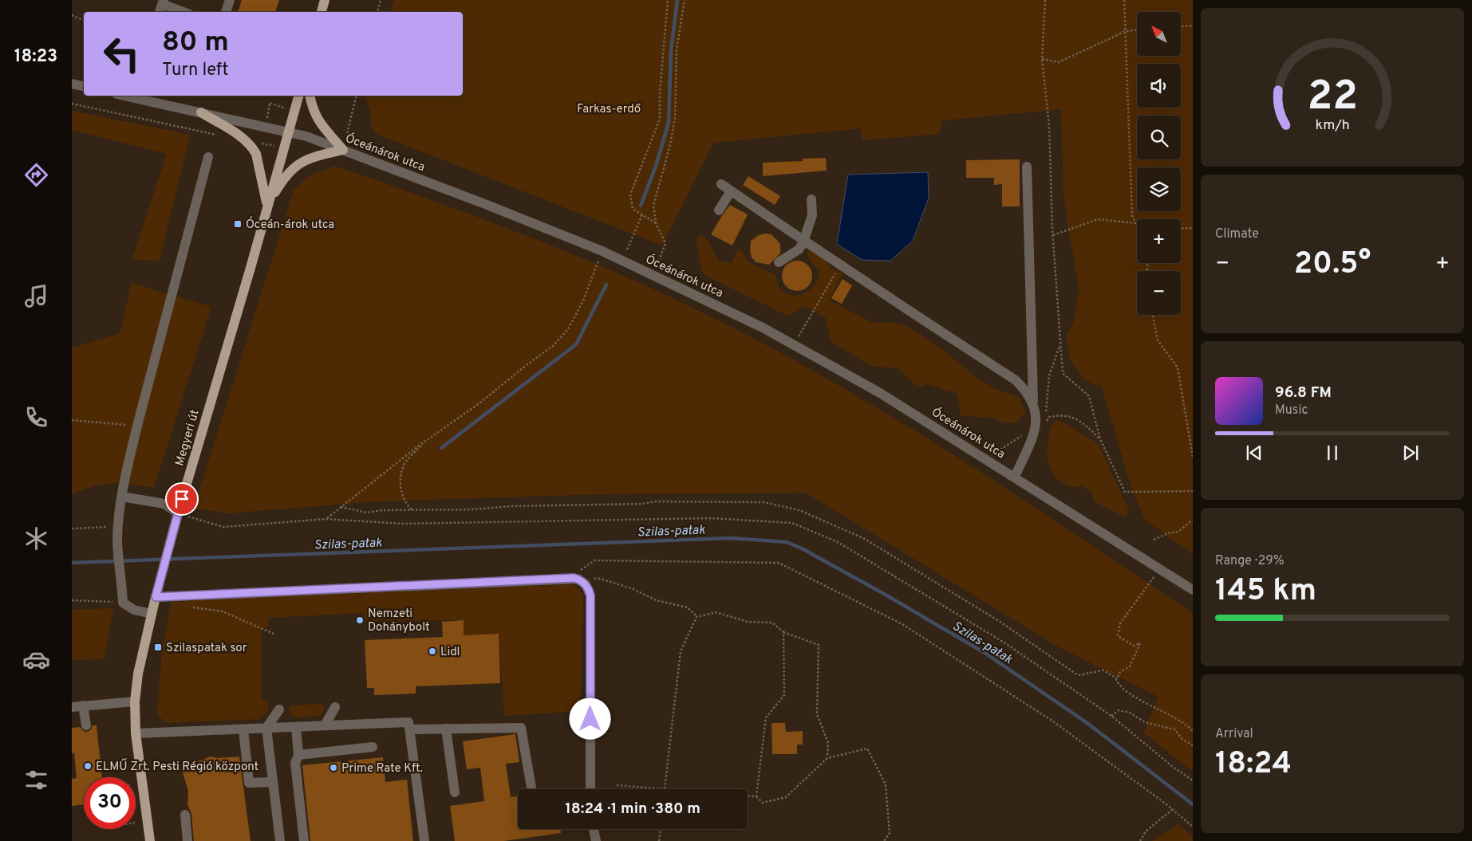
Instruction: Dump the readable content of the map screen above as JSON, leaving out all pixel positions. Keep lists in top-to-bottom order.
{
  "streets": {
    "main road": ["Megyeri út"],
    "street": ["Óceánárok utca"]
  },
  "crossings": [
    ["Óceánárok utca", "Megyeri út"]
  ],
  "water": ["Szilas-patak"],
  "parks": ["Farkas-erdő"],
  "places": {
    "transit": ["Óceán-árok utca", "Szilaspatak sor"],
    "other": [
      "Nemzeti Dohánybolt",
      "Lidl",
      "ELMŰ Zrt. Pesti Régió központ",
      "Prime Rate Kft."
    ]
  },
  "north": "top left",
  "page": {
    "tabs": "18:23",
    "map_buttons": ["+", "−"],
    "turn": ["80 m", "Turn left"],
    "tile": [
      "Climate",
      ["Range · 29%", "145 km"],
      ["Arrival", "18:24"]
    ],
    "heat": ["−", "20.5°", "+"],
    "song": ["96.8 FM", "Music"],
    "limit": "30",
    "trip": "18:24 · 1 min · 380 m",
    "gauge": ["22", "km/h"]
  }
}
